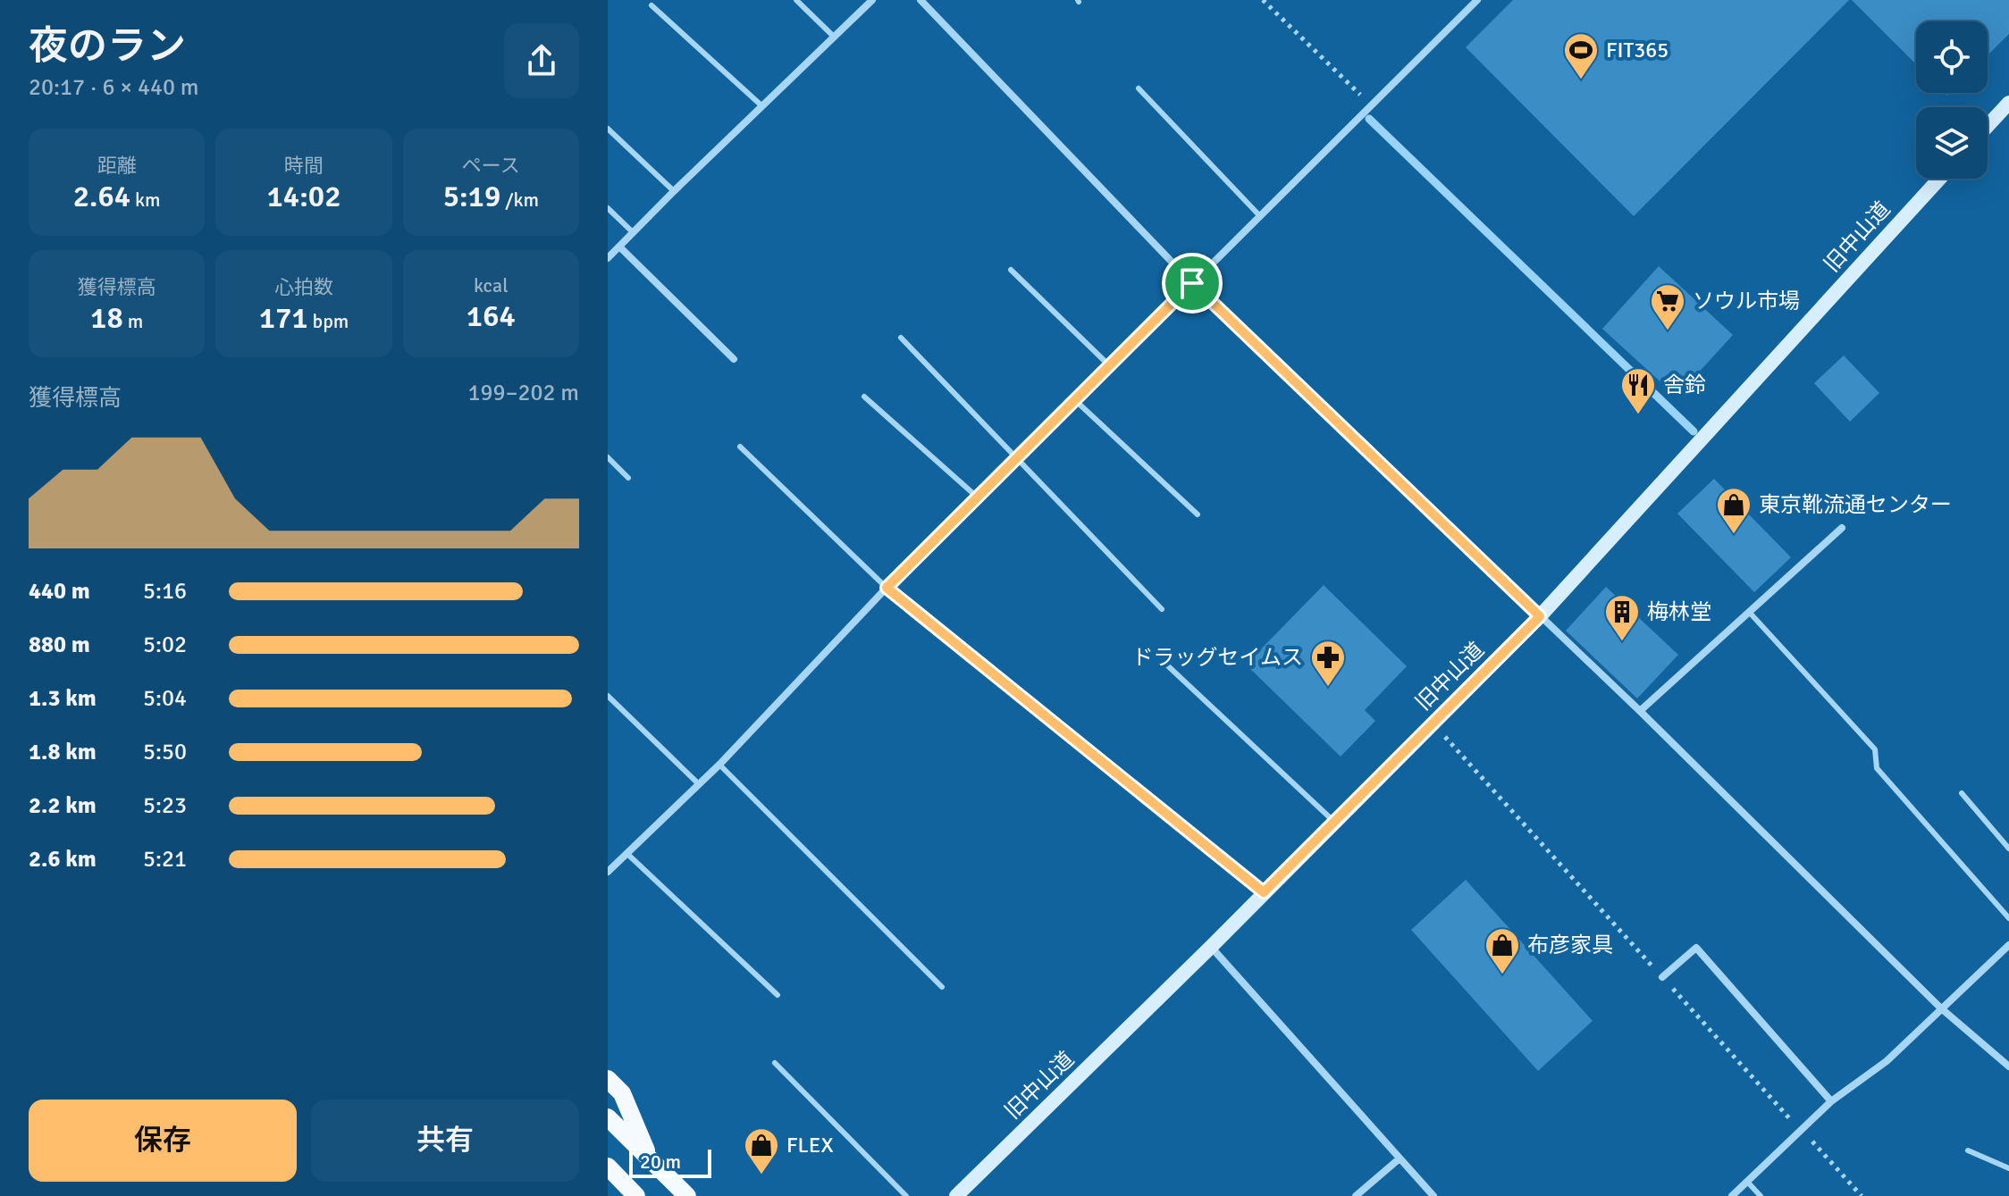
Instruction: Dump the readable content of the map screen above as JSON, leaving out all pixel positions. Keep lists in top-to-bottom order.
{
  "streets": {
    "main road": ["旧中山道"]
  },
  "places": {
    "sports": ["FIT365"],
    "supermarket": ["ソウル市場"],
    "restaurant": ["舎鈴"],
    "shop": ["東京靴流通センター", "布彦家具", "FLEX"],
    "building": ["梅林堂"],
    "pharmacy": ["ドラッグセイムス"]
  },
  "scale_bar": "20 m",
  "page": {
    "heading": ["夜のラン", "20:17 · 6 × 440 m"],
    "stats": [
      ["距離", "2.64 km"],
      ["時間", "14:02"],
      ["ペース", "5:19 /km"],
      ["獲得標高", "18 m"],
      ["心拍数", "171 bpm"],
      ["kcal", "164"]
    ],
    "chart": ["獲得標高", "199–202 m"],
    "list": [
      {
        "name": "440 m",
        "note": "5:16"
      },
      {
        "name": "880 m",
        "note": "5:02"
      },
      {
        "name": "1.3 km",
        "note": "5:04"
      },
      {
        "name": "1.8 km",
        "note": "5:50"
      },
      {
        "name": "2.2 km",
        "note": "5:23"
      },
      {
        "name": "2.6 km",
        "note": "5:21"
      }
    ],
    "buttons": ["保存", "共有"],
    "scale": "20 m"
  }
}
